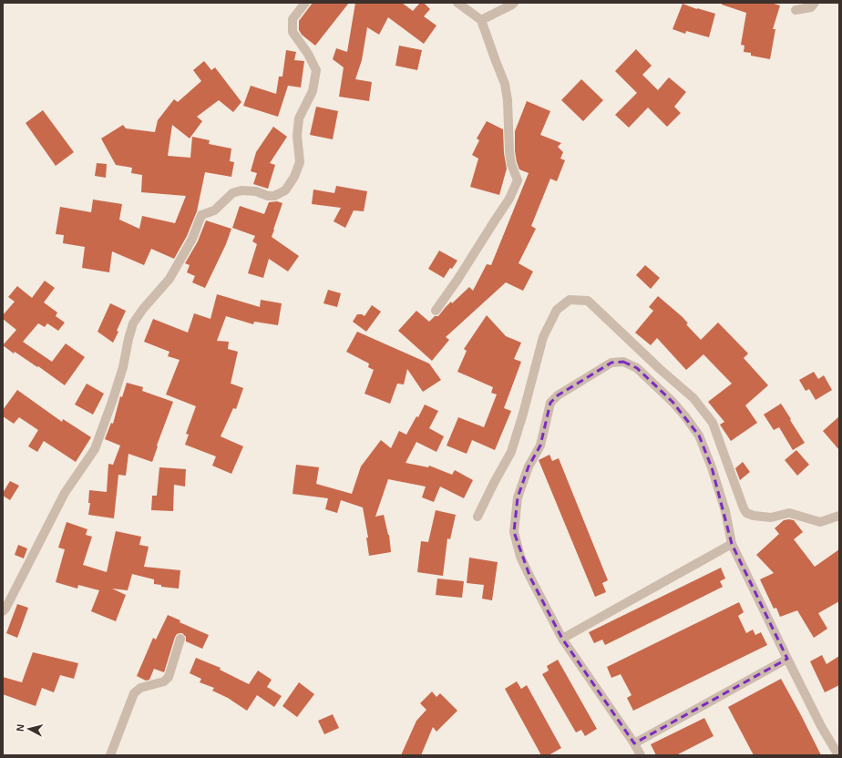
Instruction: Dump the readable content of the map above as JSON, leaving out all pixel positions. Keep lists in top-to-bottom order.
{
  "north": "left"
}
